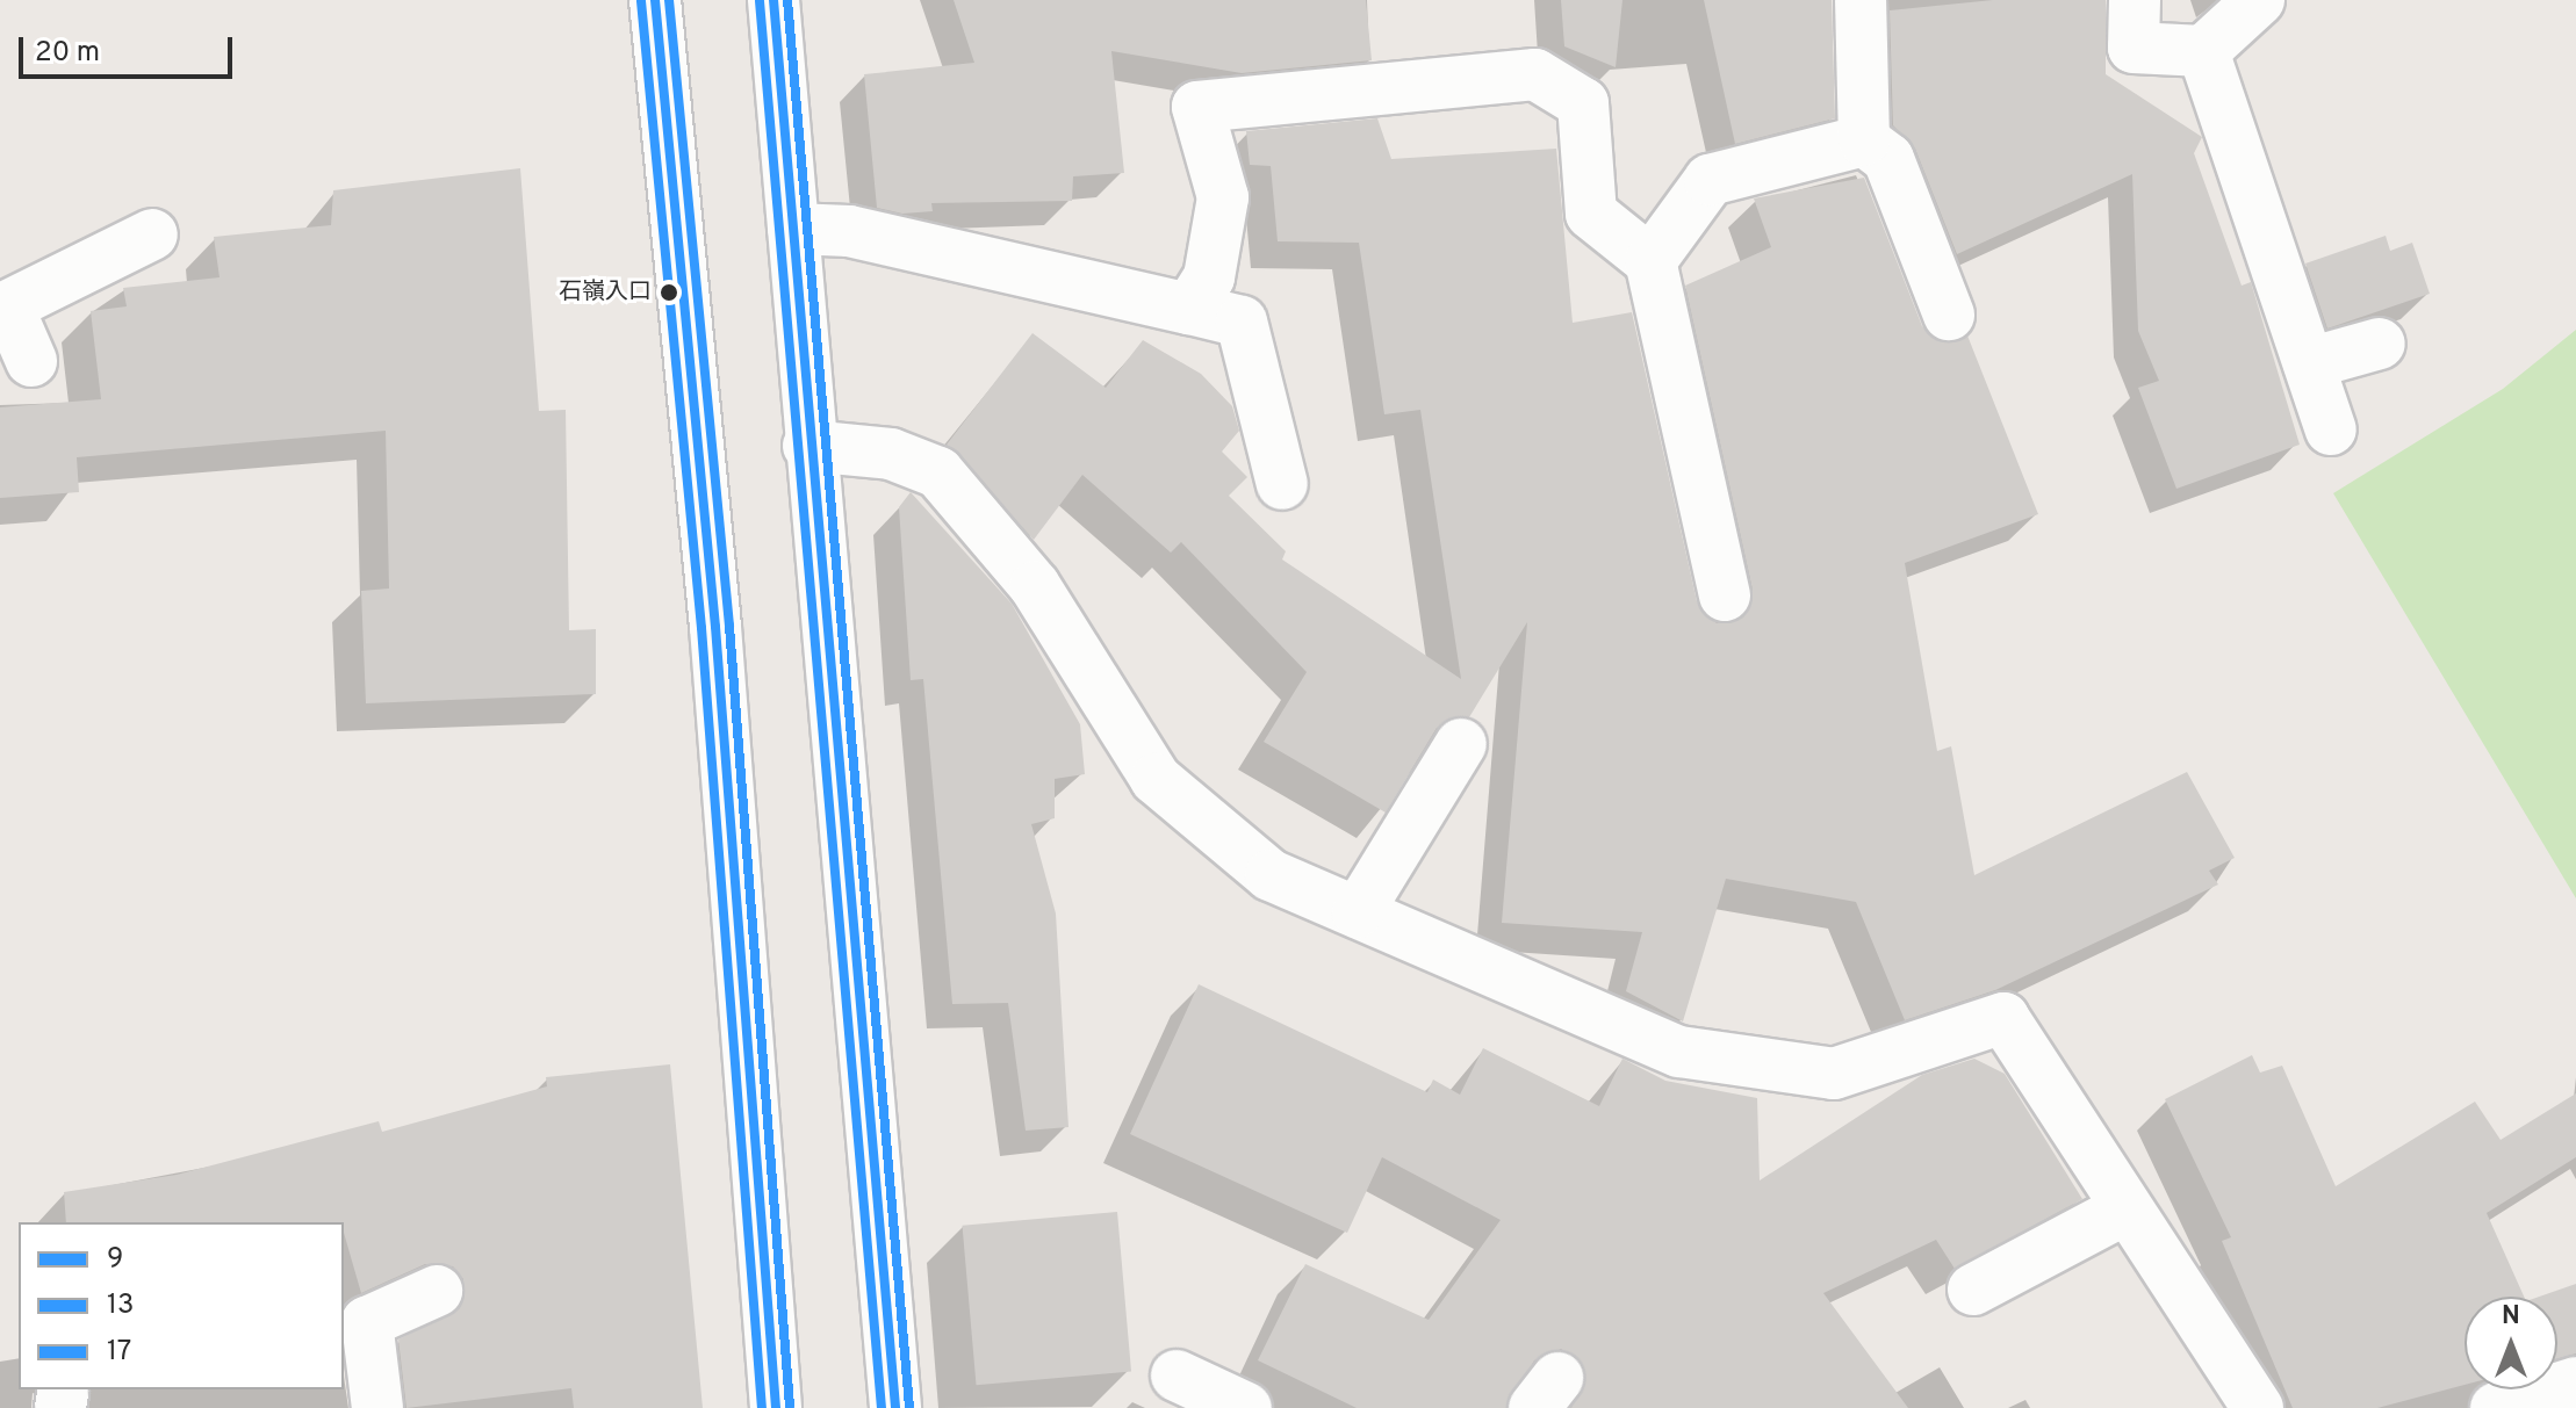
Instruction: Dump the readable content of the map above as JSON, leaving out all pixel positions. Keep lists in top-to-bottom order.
{
  "places": ["石嶺入口"],
  "lines": ["transit line 9", "transit line 17", "transit line 13"],
  "legend": ["9", "13", "17"],
  "scale_bar": "20 m",
  "north": "top"
}
